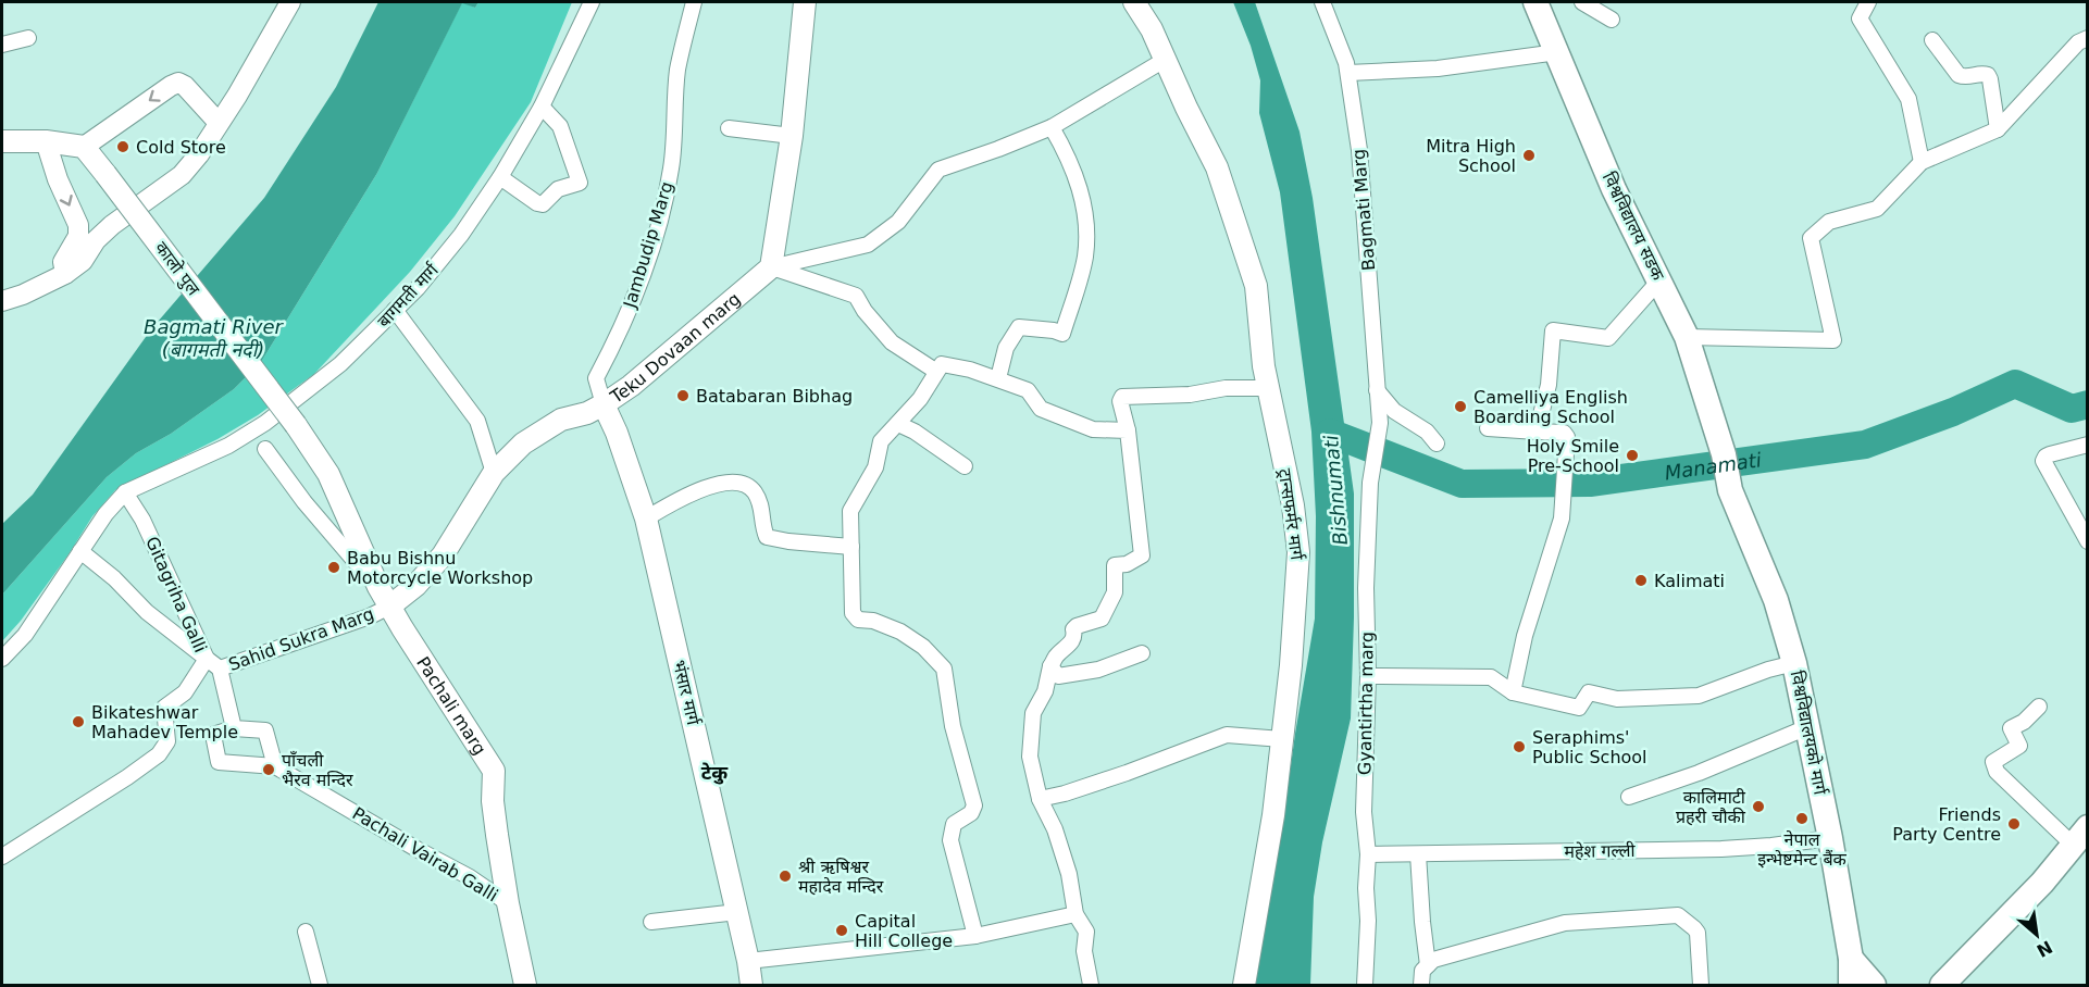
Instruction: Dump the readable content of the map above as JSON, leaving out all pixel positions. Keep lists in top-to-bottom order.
{
  "streets": {
    "main road": [
      "विश्वविद्यालय सडक",
      "कालो पुल",
      "Teku Dovaan marg",
      "ट्रान्सफर्मर मार्ग",
      "भंसार मार्ग",
      "Pachali marg",
      "विश्वविद्यालयको मार्ग"
    ],
    "street": [
      "Bagmati Marg",
      "Jambudip Marg",
      "बागमती मार्ग",
      "Gitagriha Galli",
      "Sahid Sukra Marg",
      "Gyantirtha marg",
      "महेश गल्ली",
      "Pachali Vairab Galli"
    ]
  },
  "crossings": [
    ["Bagmati Marg", "Gyantirtha marg"],
    ["विश्वविद्यालय सडक", "विश्वविद्यालयको मार्ग"],
    ["Jambudip Marg", "Teku Dovaan marg"],
    ["Jambudip Marg", "भंसार मार्ग"],
    ["कालो पुल", "Pachali marg"],
    ["बागमती मार्ग", "Gitagriha Galli"],
    ["Teku Dovaan marg", "Sahid Sukra Marg"],
    ["Teku Dovaan marg", "भंसार मार्ग"],
    ["Teku Dovaan marg", "Pachali marg"],
    ["Gitagriha Galli", "Sahid Sukra Marg"],
    ["Sahid Sukra Marg", "Pachali marg"],
    ["Gyantirtha marg", "महेश गल्ली"],
    ["Pachali marg", "Pachali Vairab Galli"],
    ["विश्वविद्यालयको मार्ग", "महेश गल्ली"]
  ],
  "districts": ["टेकु"],
  "water": ["Bagmati River (बागमती नदी)", "Manamati", "Bishnumati"],
  "places": [
    "Cold Store",
    "Mitra High School",
    "Batabaran Bibhag",
    "Camelliya English Boarding School",
    "Holy Smile Pre-School",
    "Babu Bishnu Motorcycle Workshop",
    "Kalimati",
    "Bikateshwar Mahadev Temple",
    "Seraphims' Public School",
    "पाँचली भैरव मन्दिर",
    "कालिमाटी प्रहरी चौकी",
    "नेपाल इन्भेष्टमेन्ट बैंक",
    "Friends Party Centre",
    "श्री ऋषिश्वर महादेव मन्दिर",
    "Capital Hill College"
  ],
  "north": "bottom right"
}
